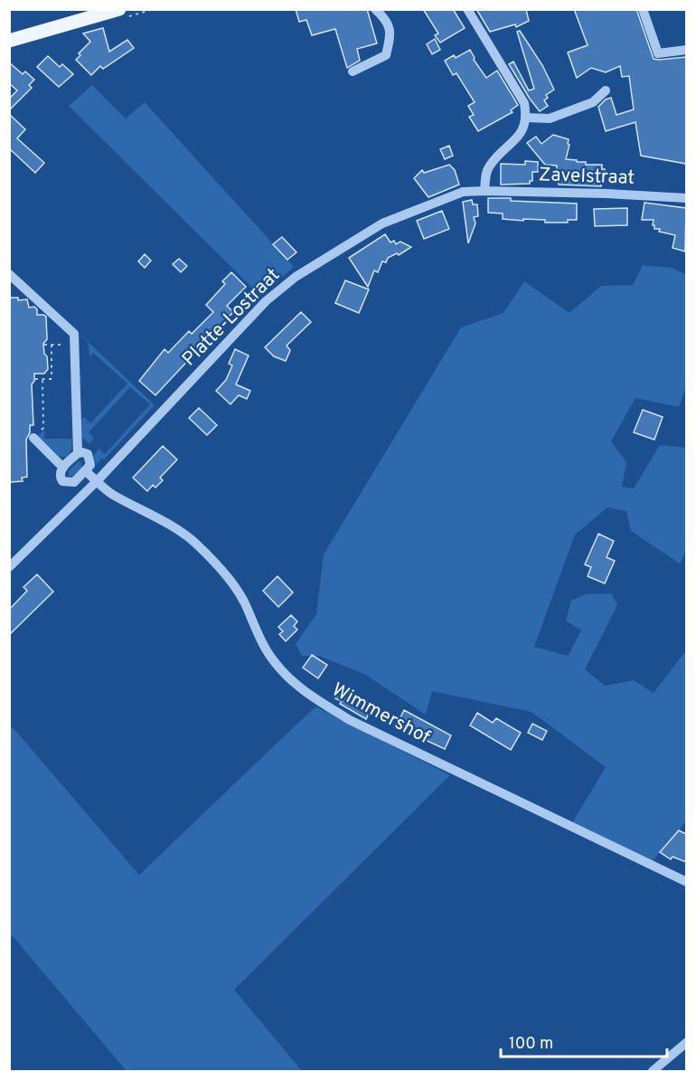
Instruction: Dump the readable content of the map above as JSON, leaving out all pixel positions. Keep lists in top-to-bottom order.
{
  "streets": {
    "street": ["Zavelstraat", "Platte-Lostraat", "Wimmershof"]
  },
  "crossings": [
    ["Zavelstraat", "Platte-Lostraat"],
    ["Platte-Lostraat", "Wimmershof"]
  ],
  "scale_bar": "100 m"
}
